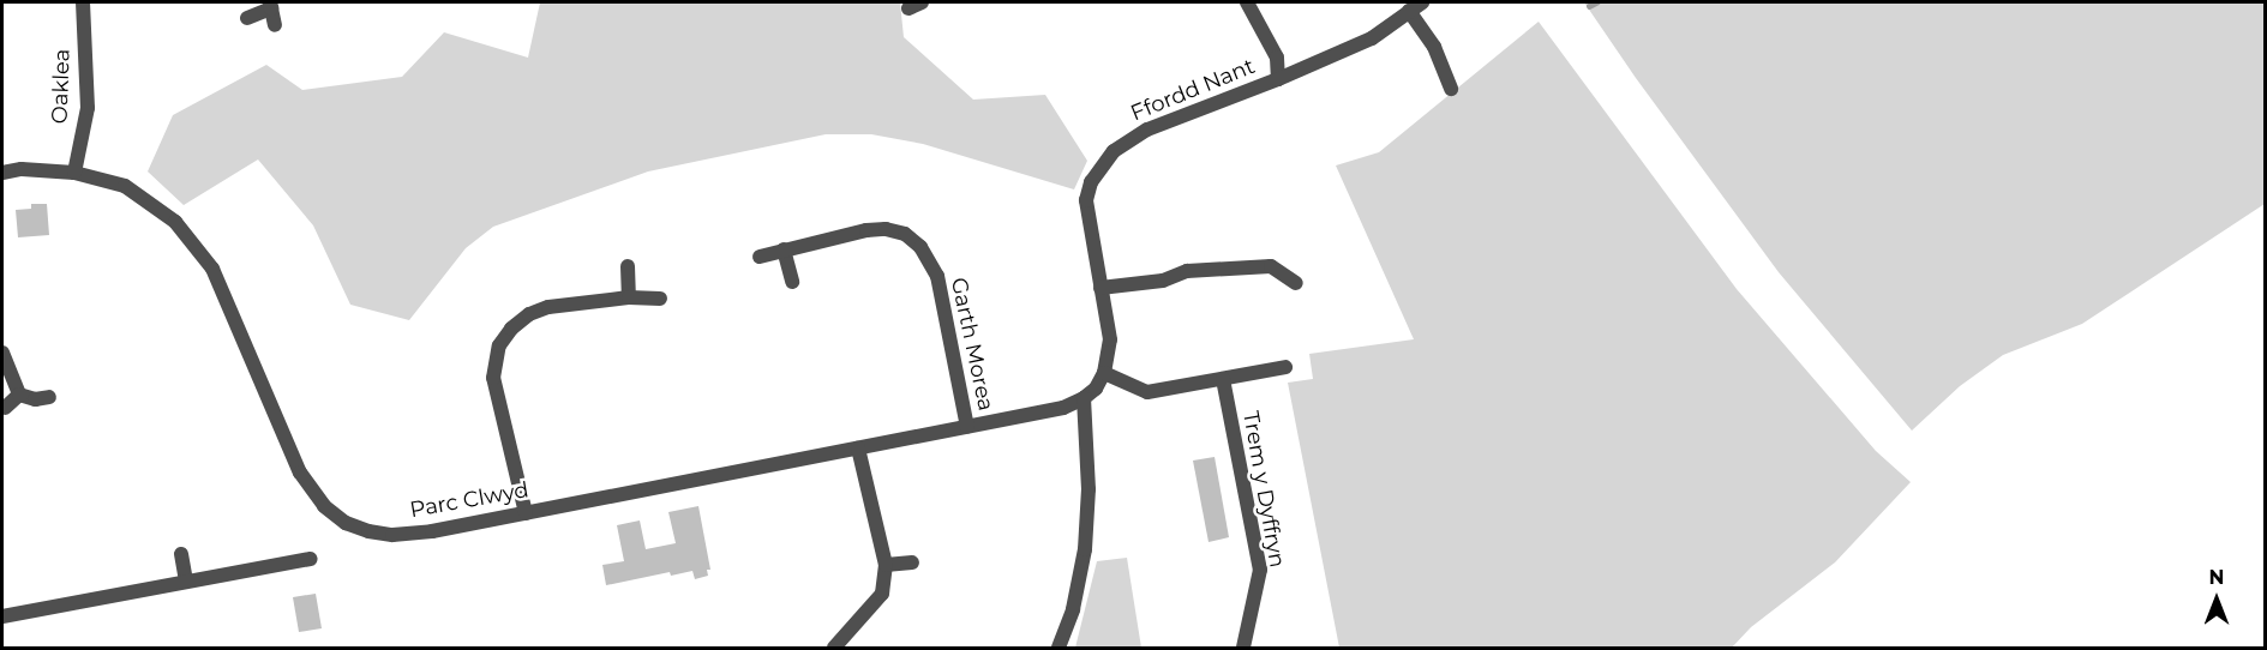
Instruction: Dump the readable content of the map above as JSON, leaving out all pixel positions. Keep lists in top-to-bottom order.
{
  "streets": {
    "street": [
      "Oaklea",
      "Ffordd Nant",
      "Garth Morea",
      "Trem y Dyffryn",
      "Parc Clwyd"
    ]
  },
  "crossings": [
    ["Oaklea", "Parc Clwyd"],
    ["Garth Morea", "Parc Clwyd"]
  ],
  "north": "top"
}
